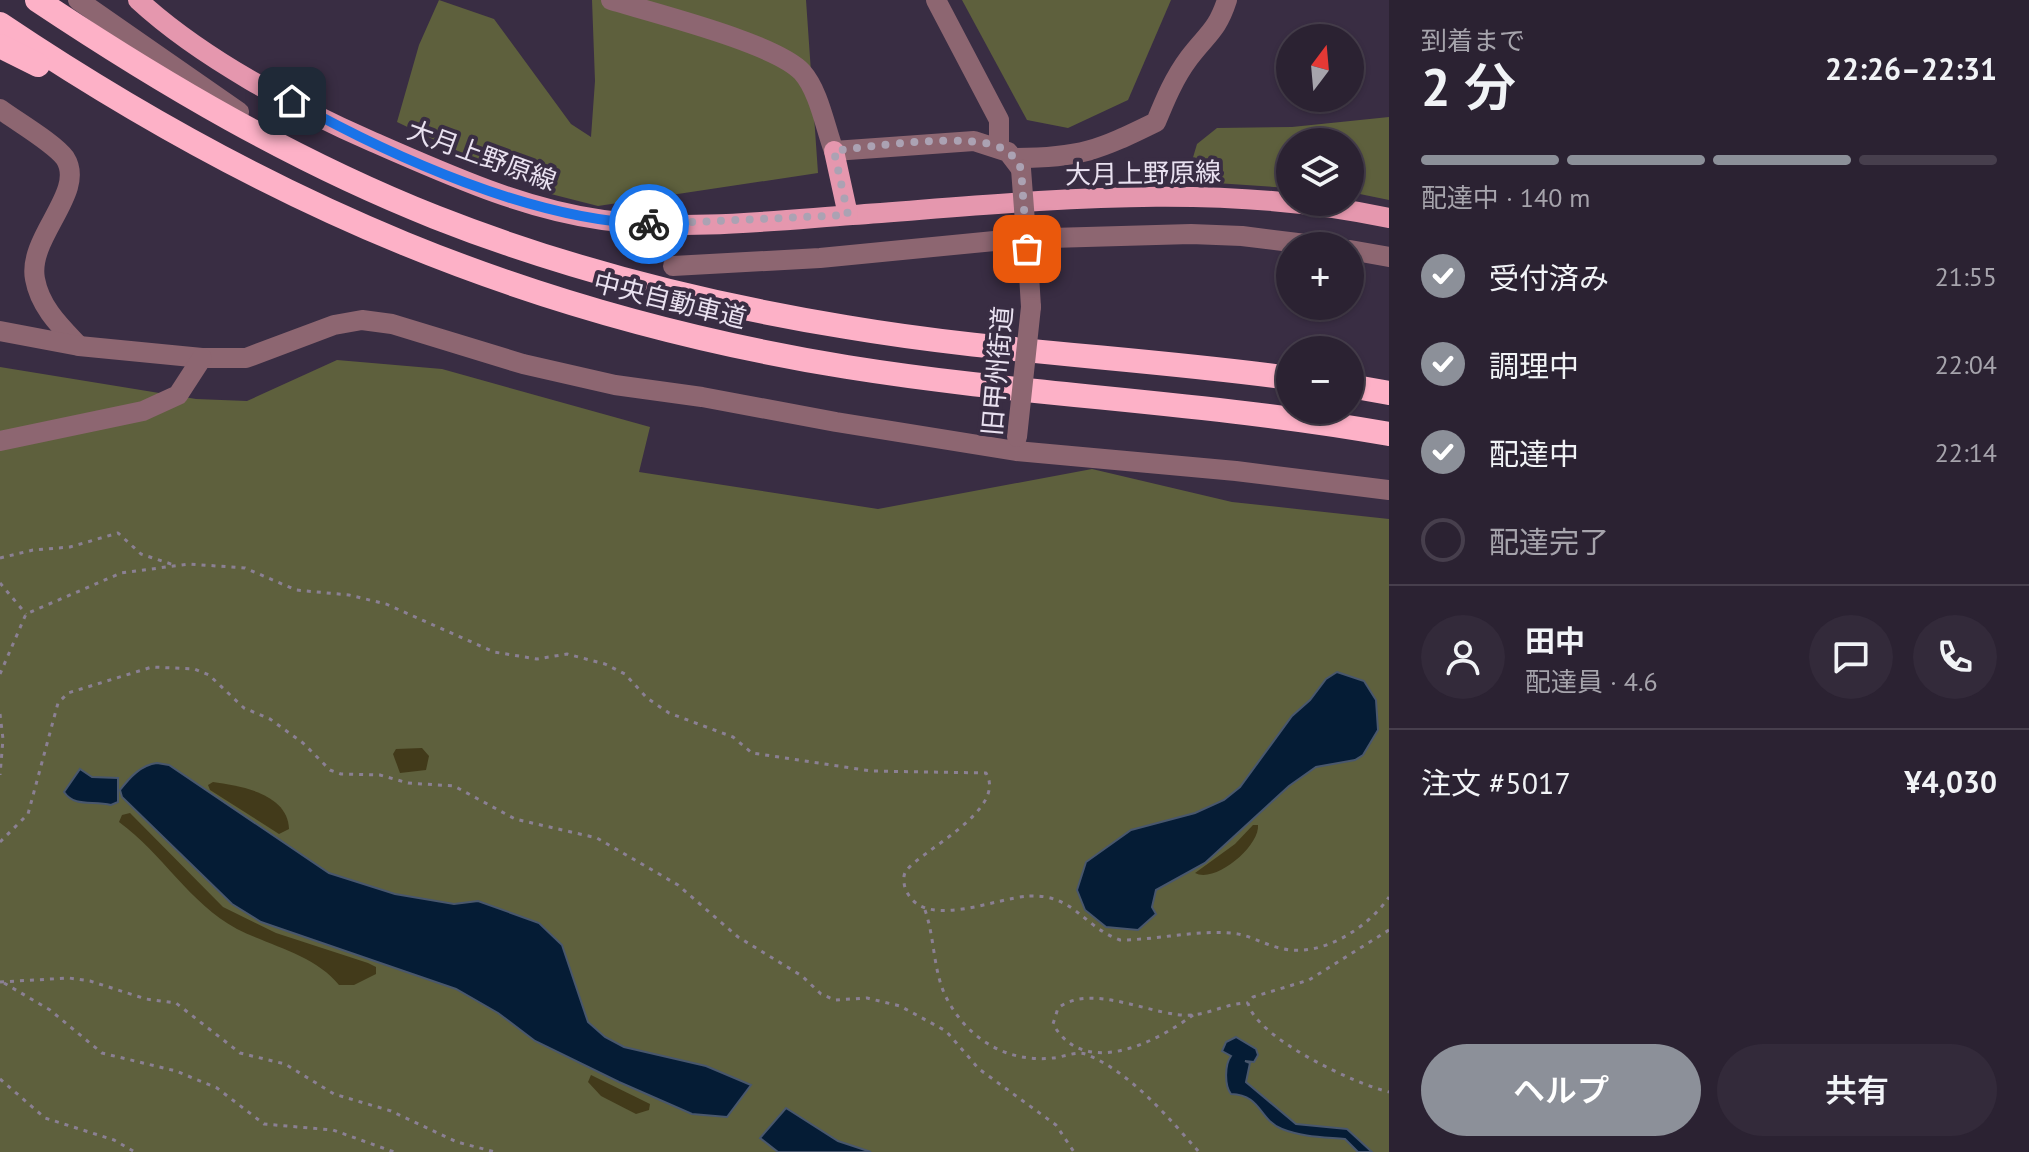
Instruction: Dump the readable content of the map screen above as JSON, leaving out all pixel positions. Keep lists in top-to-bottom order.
{
  "streets": {
    "highway": ["中央自動車道"],
    "main road": ["大月上野原線"],
    "street": ["旧甲州街道"]
  },
  "north": "top",
  "page": {
    "heading": ["2 分", "到着まで", "22:26–22:31"],
    "panel": [
      "田中",
      "配達員 · 4.6",
      "注文 #5017",
      "¥4,030"
    ],
    "map_buttons": ["+", "−"],
    "bar": "配達中 · 140 m",
    "list": [
      ["受付済み", "21:55"],
      ["調理中", "22:04"],
      ["配達中", "22:14"],
      "配達完了"
    ],
    "buttons": ["ヘルプ", "共有"]
  }
}
